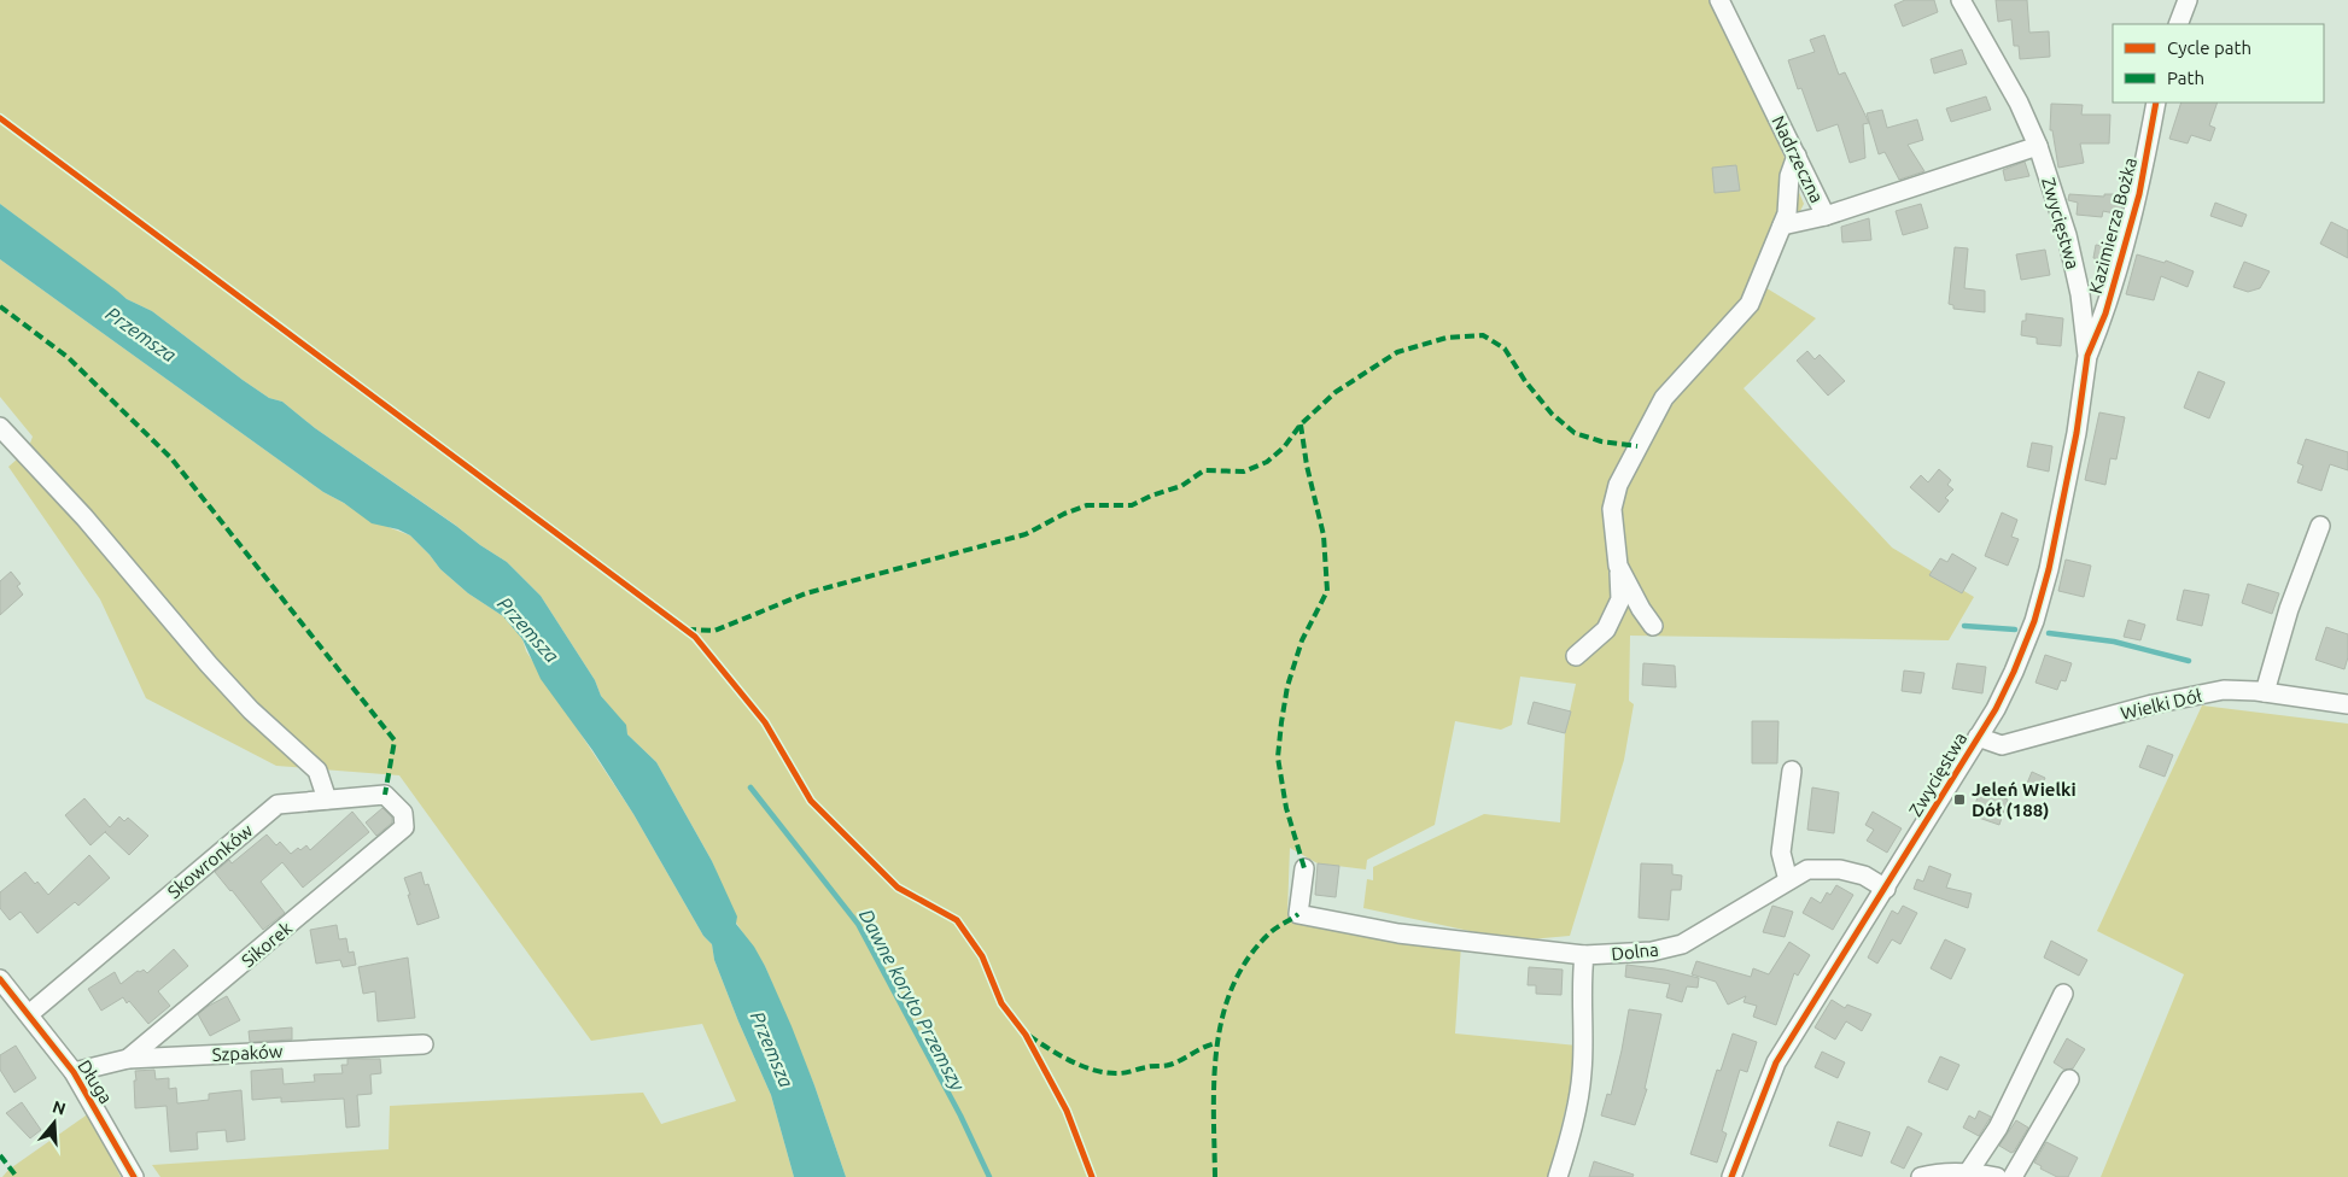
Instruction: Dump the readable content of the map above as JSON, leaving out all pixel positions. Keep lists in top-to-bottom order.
{
  "streets": {
    "street": [
      "Nadrzeczna",
      "Zwycięstwa",
      "Kazimierza Bożka",
      "Wielki Dół",
      "Skowronków",
      "Sikorek",
      "Dolna",
      "Szpaków",
      "Długa"
    ]
  },
  "crossings": [
    ["Nadrzeczna", "Zwycięstwa"],
    ["Zwycięstwa", "Kazimierza Bożka"],
    ["Zwycięstwa", "Wielki Dół"],
    ["Zwycięstwa", "Dolna"],
    ["Skowronków", "Sikorek"],
    ["Skowronków", "Długa"],
    ["Sikorek", "Szpaków"],
    ["Szpaków", "Długa"]
  ],
  "water": ["Przemsza", "Dawne koryto Przemszy"],
  "places": {
    "transit": ["Jeleń Wielki Dół (188)"]
  },
  "legend": ["Cycle path", "Path"],
  "north": "top"
}
